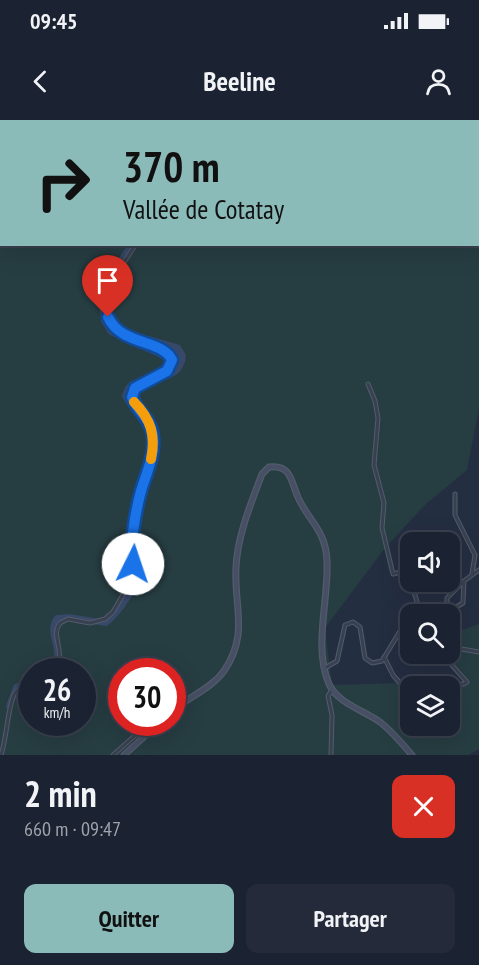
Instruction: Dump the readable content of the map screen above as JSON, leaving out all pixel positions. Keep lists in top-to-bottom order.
{
  "page": {
    "status": "09:45",
    "header": "Beeline",
    "turn": ["370 m", "Vallée de Cotatay"],
    "speed": "26 km/h",
    "limit": "30",
    "heading": ["2 min", "660 m · 09:47"],
    "buttons": ["Quitter", "Partager"]
  }
}
